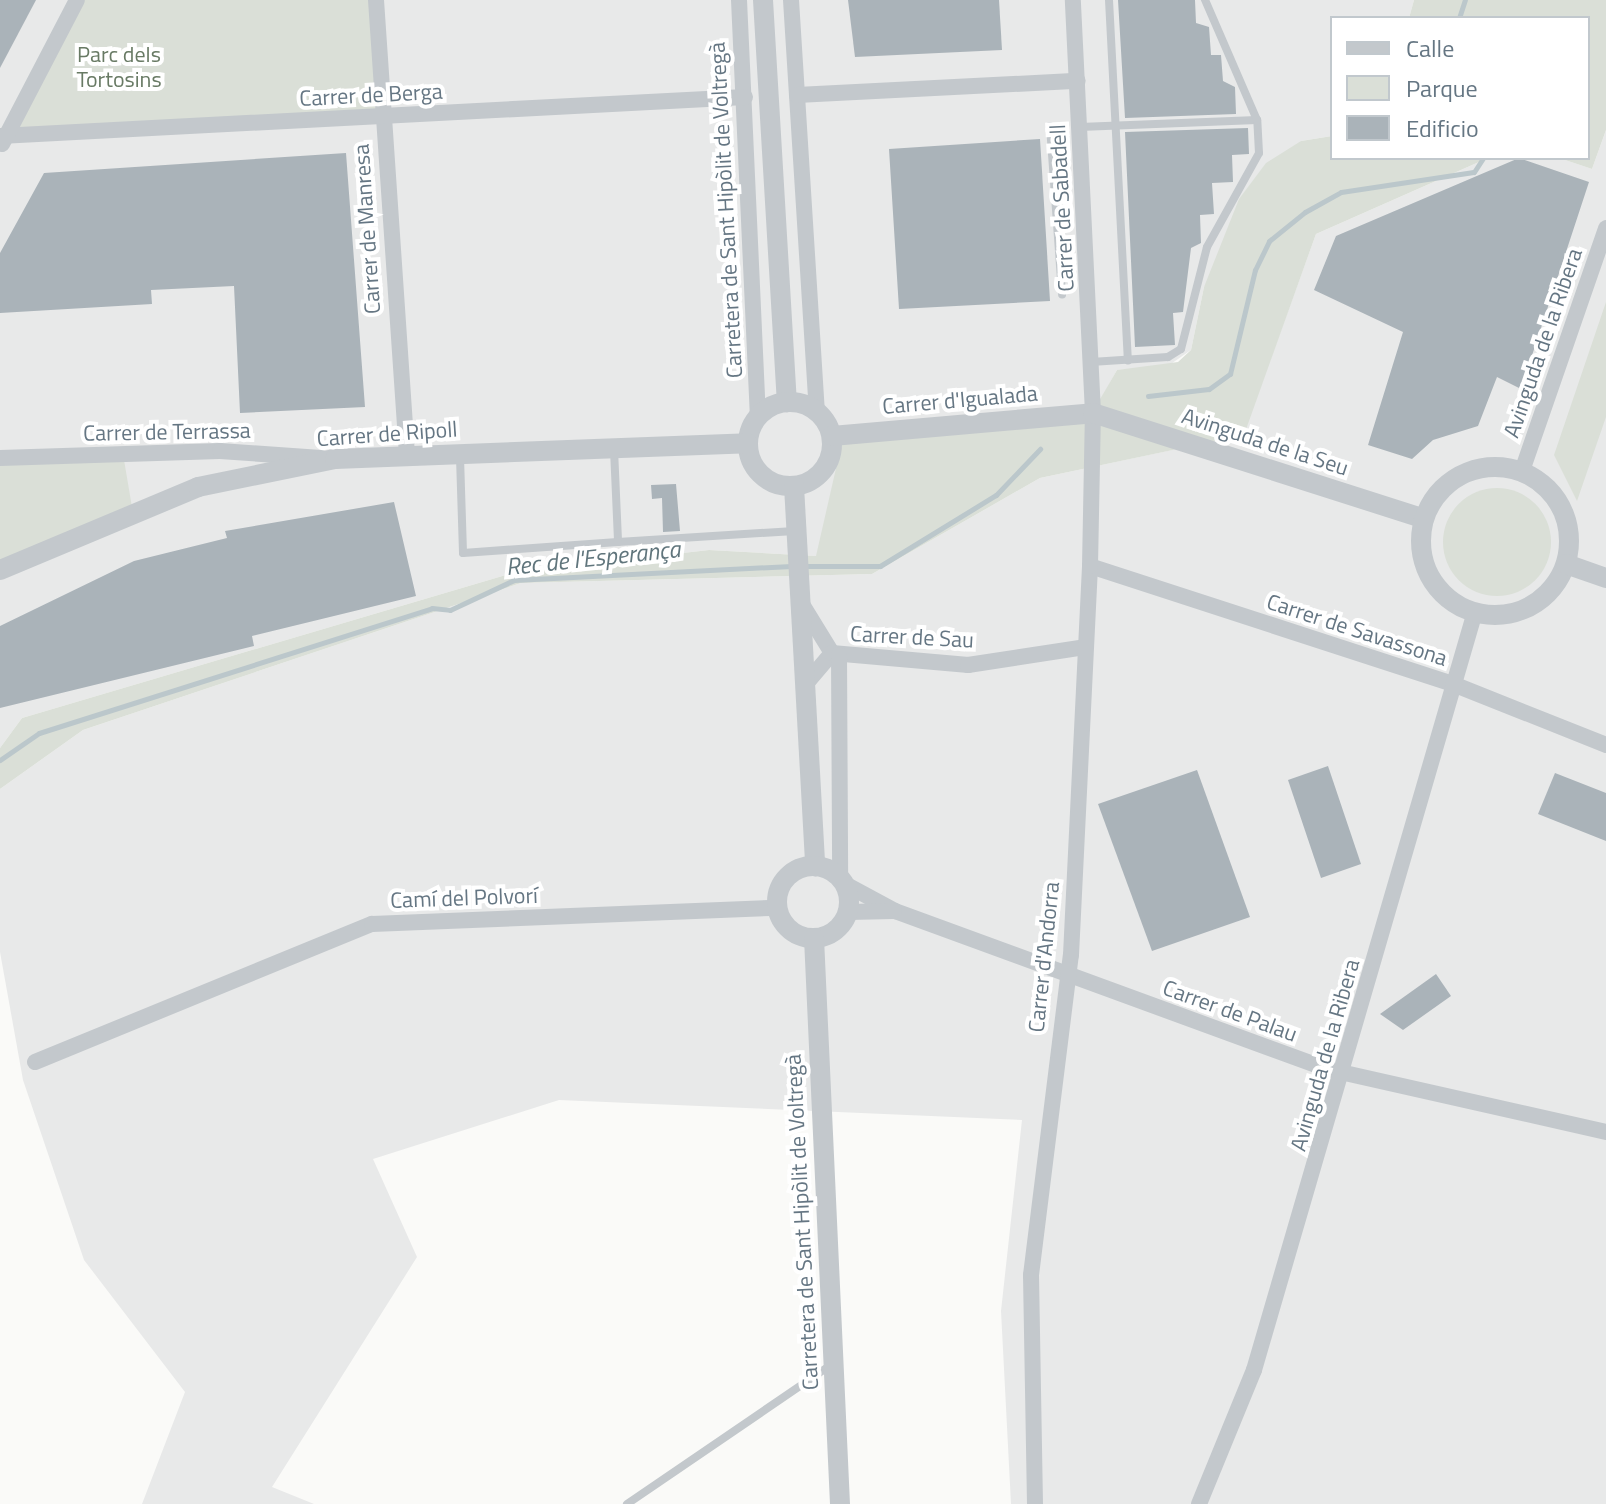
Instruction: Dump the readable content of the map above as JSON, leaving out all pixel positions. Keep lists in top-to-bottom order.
{
  "streets": {
    "street": [
      "Carrer de Berga",
      "Carrer de Sabadell",
      "Carretera de Sant Hipòlit de Voltregà",
      "Carrer de Manresa",
      "Avinguda de la Ribera",
      "Carrer d'Igualada",
      "Carrer de Terrassa",
      "Carrer de Ripoll",
      "Avinguda de la Seu",
      "Carrer de Savassona",
      "Carrer de Sau",
      "Camí del Polvorí",
      "Carrer d'Andorra",
      "Carrer de Palau"
    ]
  },
  "crossings": [
    ["Carrer de Berga", "Carretera de Sant Hipòlit de Voltregà"],
    ["Carrer de Berga", "Carrer de Manresa"],
    ["Carrer de Sabadell", "Carrer d'Igualada"],
    ["Carrer de Sabadell", "Avinguda de la Seu"],
    ["Carrer de Sabadell", "Carrer d'Andorra"],
    ["Carretera de Sant Hipòlit de Voltregà", "Carrer d'Igualada"],
    ["Carretera de Sant Hipòlit de Voltregà", "Carrer de Ripoll"],
    ["Carretera de Sant Hipòlit de Voltregà", "Camí del Polvorí"],
    ["Carretera de Sant Hipòlit de Voltregà", "Carrer de Palau"],
    ["Carrer de Manresa", "Carrer de Ripoll"],
    ["Avinguda de la Ribera", "Avinguda de la Seu"],
    ["Avinguda de la Ribera", "Carrer de Savassona"],
    ["Avinguda de la Ribera", "Carrer de Palau"],
    ["Carrer d'Igualada", "Carrer de Ripoll"],
    ["Carrer d'Igualada", "Avinguda de la Seu"],
    ["Carrer d'Igualada", "Carrer d'Andorra"],
    ["Carrer de Terrassa", "Carrer de Ripoll"],
    ["Avinguda de la Seu", "Carrer d'Andorra"],
    ["Carrer de Savassona", "Carrer d'Andorra"],
    ["Carrer de Sau", "Carrer d'Andorra"],
    ["Camí del Polvorí", "Carrer de Palau"],
    ["Carrer d'Andorra", "Carrer de Palau"]
  ],
  "water": ["Rec de l'Esperança"],
  "parks": ["Parc dels Tortosins"],
  "legend": ["Calle", "Parque", "Edificio"]
}
